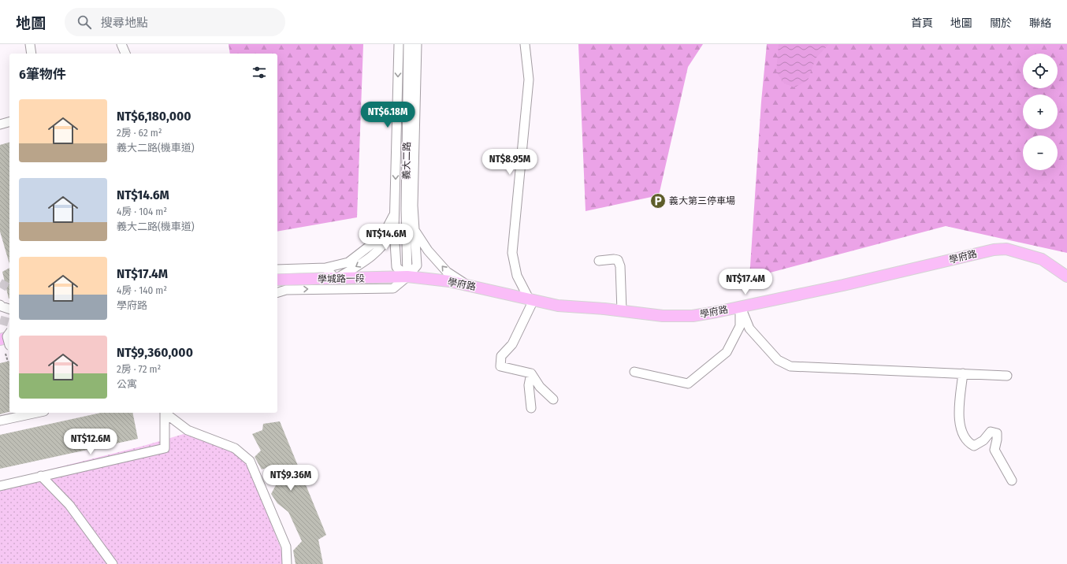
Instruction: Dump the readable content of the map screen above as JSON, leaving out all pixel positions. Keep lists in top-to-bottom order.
{
  "streets": {
    "main road": ["學府路", "學城路一段"],
    "street": ["義大二路"]
  },
  "crossings": [
    ["義大二路", "學府路"],
    ["義大二路", "學城路一段"],
    ["學府路", "學城路一段"]
  ],
  "places": {
    "parking": ["義大第三停車場"]
  },
  "page": {
    "header": "地圖",
    "search": "搜尋地點",
    "nav": [
      "首頁",
      "地圖",
      "關於",
      "聯絡"
    ],
    "map_buttons": ["+", "−"],
    "heading": "6筆物件",
    "list": [
      {
        "name": "NT$6,180,000",
        "note": "2房 · 62 m² · 義大二路(機車道)"
      },
      {
        "name": "NT$14.6M",
        "note": "4房 · 104 m² · 義大二路(機車道)"
      },
      {
        "name": "NT$17.4M",
        "note": "4房 · 140 m² · 學府路"
      },
      {
        "name": "NT$9,360,000",
        "note": "2房 · 72 m² · 公寓"
      }
    ],
    "price": [
      "NT$6.18M",
      "NT$8.95M",
      "NT$14.6M",
      "NT$17.4M",
      "NT$12.6M",
      "NT$9.36M"
    ]
  }
}
